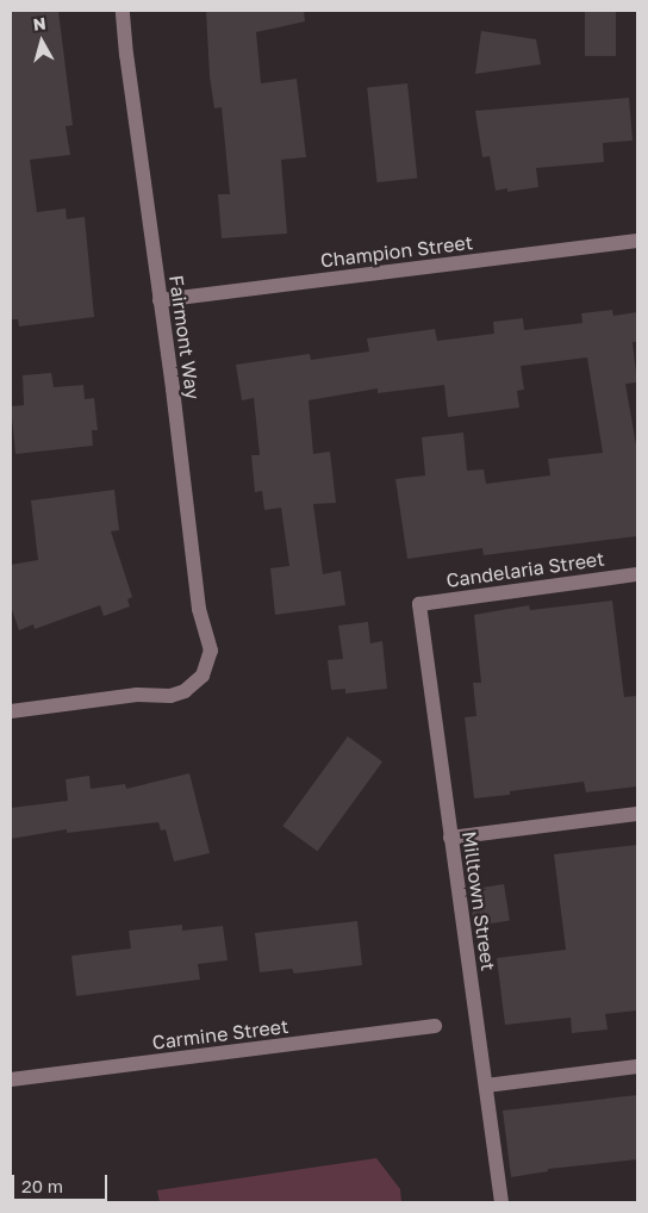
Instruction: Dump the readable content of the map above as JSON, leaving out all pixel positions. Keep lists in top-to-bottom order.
{
  "streets": {
    "street": [
      "Champion Street",
      "Fairmont Way",
      "Candelaria Street",
      "Milltown Street",
      "Carmine Street"
    ]
  },
  "crossings": [
    ["Champion Street", "Fairmont Way"],
    ["Candelaria Street", "Milltown Street"]
  ],
  "scale_bar": "20 m",
  "north": "top"
}
